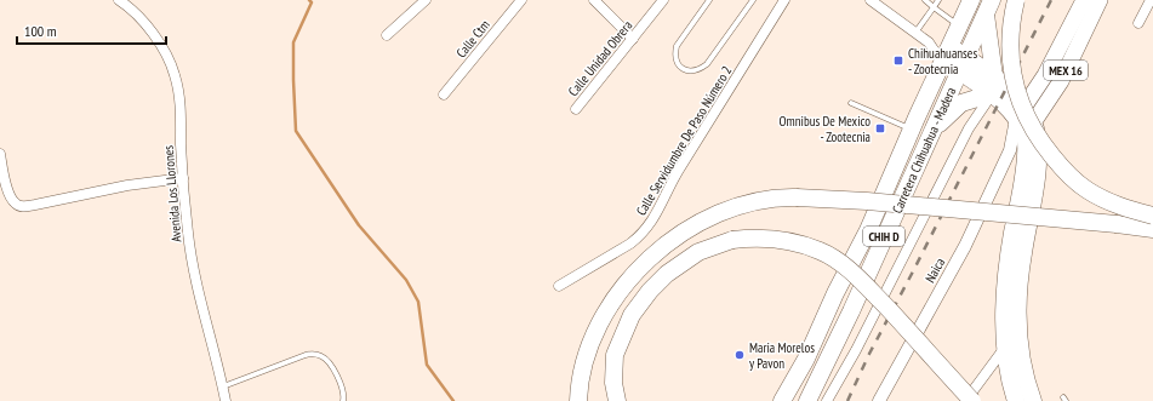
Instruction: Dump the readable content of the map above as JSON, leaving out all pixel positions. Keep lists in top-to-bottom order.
{
  "streets": {
    "highway": ["Carretera Chihuahua - Madera", "CHIH D"],
    "main road": ["MEX 16"],
    "street": [
      "Calle Ctm",
      "Calle Unidad Obrera",
      "Calle Servidumbre De Paso Número 2",
      "Avenida Los Llorones",
      "Naica"
    ]
  },
  "crossings": [
    ["MEX 16", "Naica"],
    ["Carretera Chihuahua - Madera", "CHIH D"]
  ],
  "places": {
    "transit": ["Chihuahuanses - Zootecnia", "Omnibus De Mexico - Zootecnia"],
    "other": ["Maria Morelos y Pavon"]
  },
  "scale_bar": "100 m"
}
